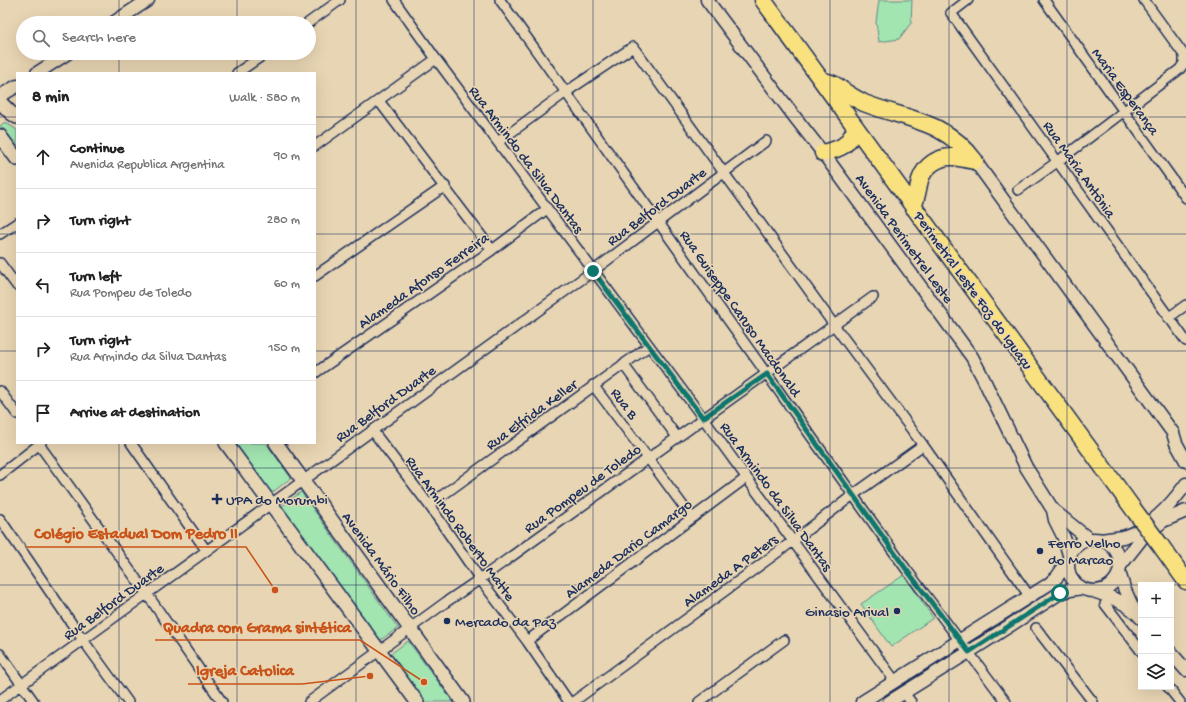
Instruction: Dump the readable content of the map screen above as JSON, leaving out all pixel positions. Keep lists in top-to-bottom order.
{
  "streets": {
    "highway": ["Perimetral Leste Foz do Iguaçu"],
    "main road": ["Avenida Mário Filho"],
    "street": [
      "Maria Esperança",
      "Rua Armindo da Silva Dantas",
      "Rua Maria Antônia",
      "Rua Belford Duarte",
      "Avenida Perimetrel Leste",
      "Alameda Afonso Ferreira",
      "Rua Guiseppe Caruso Macdonald",
      "Rua B",
      "Rua Elfrida Keller",
      "Rua Pompeu de Toledo",
      "Rua Armindo Roberto Matte",
      "Alameda Dario Camargo",
      "Alameda A Peters"
    ]
  },
  "crossings": [
    ["Rua Armindo da Silva Dantas", "Rua Belford Duarte"],
    ["Rua Armindo da Silva Dantas", "Alameda Afonso Ferreira"],
    ["Rua Armindo da Silva Dantas", "Rua Elfrida Keller"],
    ["Rua Armindo da Silva Dantas", "Rua Pompeu de Toledo"],
    ["Rua Armindo da Silva Dantas", "Alameda Dario Camargo"],
    ["Rua Armindo da Silva Dantas", "Alameda A Peters"],
    ["Rua Belford Duarte", "Rua Guiseppe Caruso Macdonald"],
    ["Rua Belford Duarte", "Rua Armindo Roberto Matte"],
    ["Rua Belford Duarte", "Avenida Mário Filho"],
    ["Rua Guiseppe Caruso Macdonald", "Rua Pompeu de Toledo"],
    ["Rua Guiseppe Caruso Macdonald", "Alameda A Peters"],
    ["Rua B", "Rua Elfrida Keller"],
    ["Rua B", "Rua Pompeu de Toledo"],
    ["Rua B", "Alameda Dario Camargo"],
    ["Rua Elfrida Keller", "Rua Armindo Roberto Matte"],
    ["Rua Pompeu de Toledo", "Rua Armindo Roberto Matte"],
    ["Rua Pompeu de Toledo", "Avenida Mário Filho"],
    ["Rua Armindo Roberto Matte", "Alameda Dario Camargo"]
  ],
  "places": {
    "health": ["UPA do Morumbi"],
    "other": [
      "Ferro Velho do Marcao",
      "Colégio Estadual Dom Pedro II",
      "Ginasio Arival",
      "Mercado da Paz",
      "Igreja Catolica",
      "Quadra com Grama sintética"
    ]
  },
  "page": {
    "search": "Search here",
    "heading": ["8 min", "Walk · 580 m"],
    "list": [
      ["Continue", "Avenida Republica Argentina", "90 m"],
      ["Turn right", "280 m"],
      ["Turn left", "Rua Pompeu de Toledo", "60 m"],
      ["Turn right", "Rua Armindo da Silva Dantas", "150 m"],
      "Arrive at destination"
    ],
    "map_buttons": ["+", "−"]
  }
}
